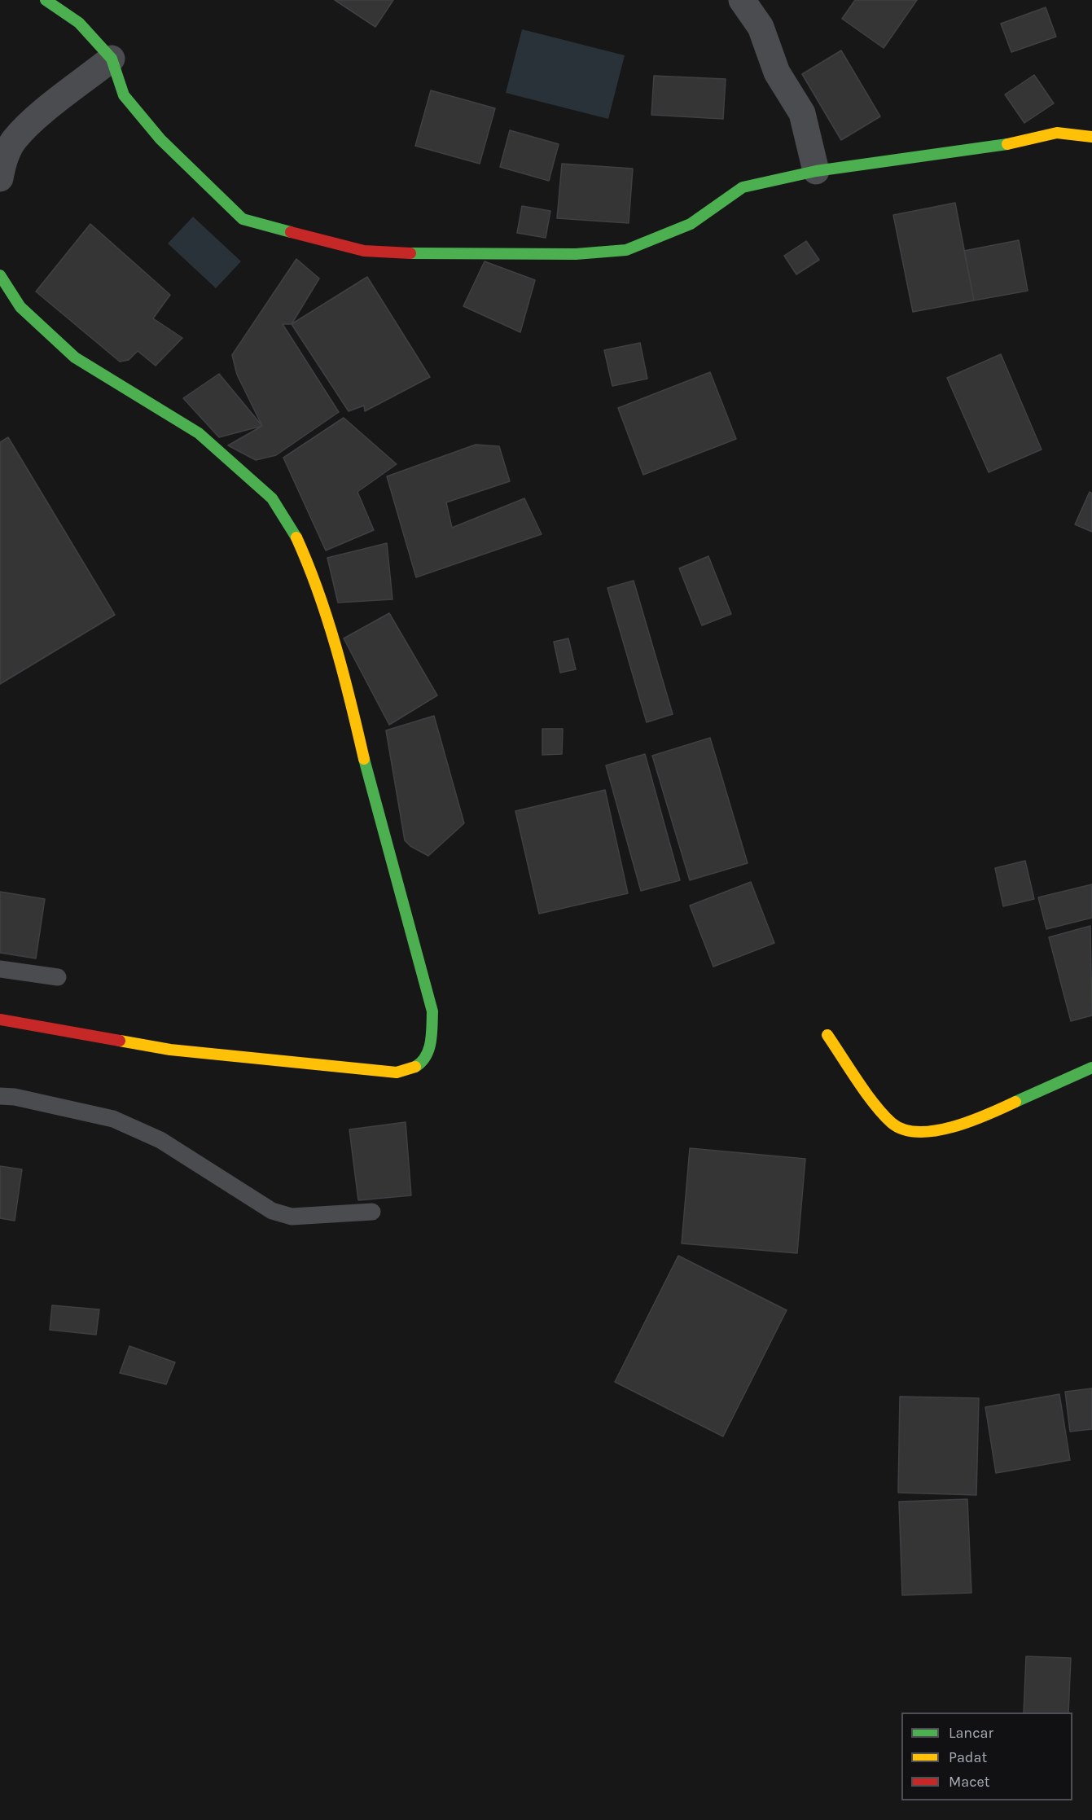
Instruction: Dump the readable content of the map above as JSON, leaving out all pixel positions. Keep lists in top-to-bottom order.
{
  "legend": ["Lancar", "Padat", "Macet"]
}
